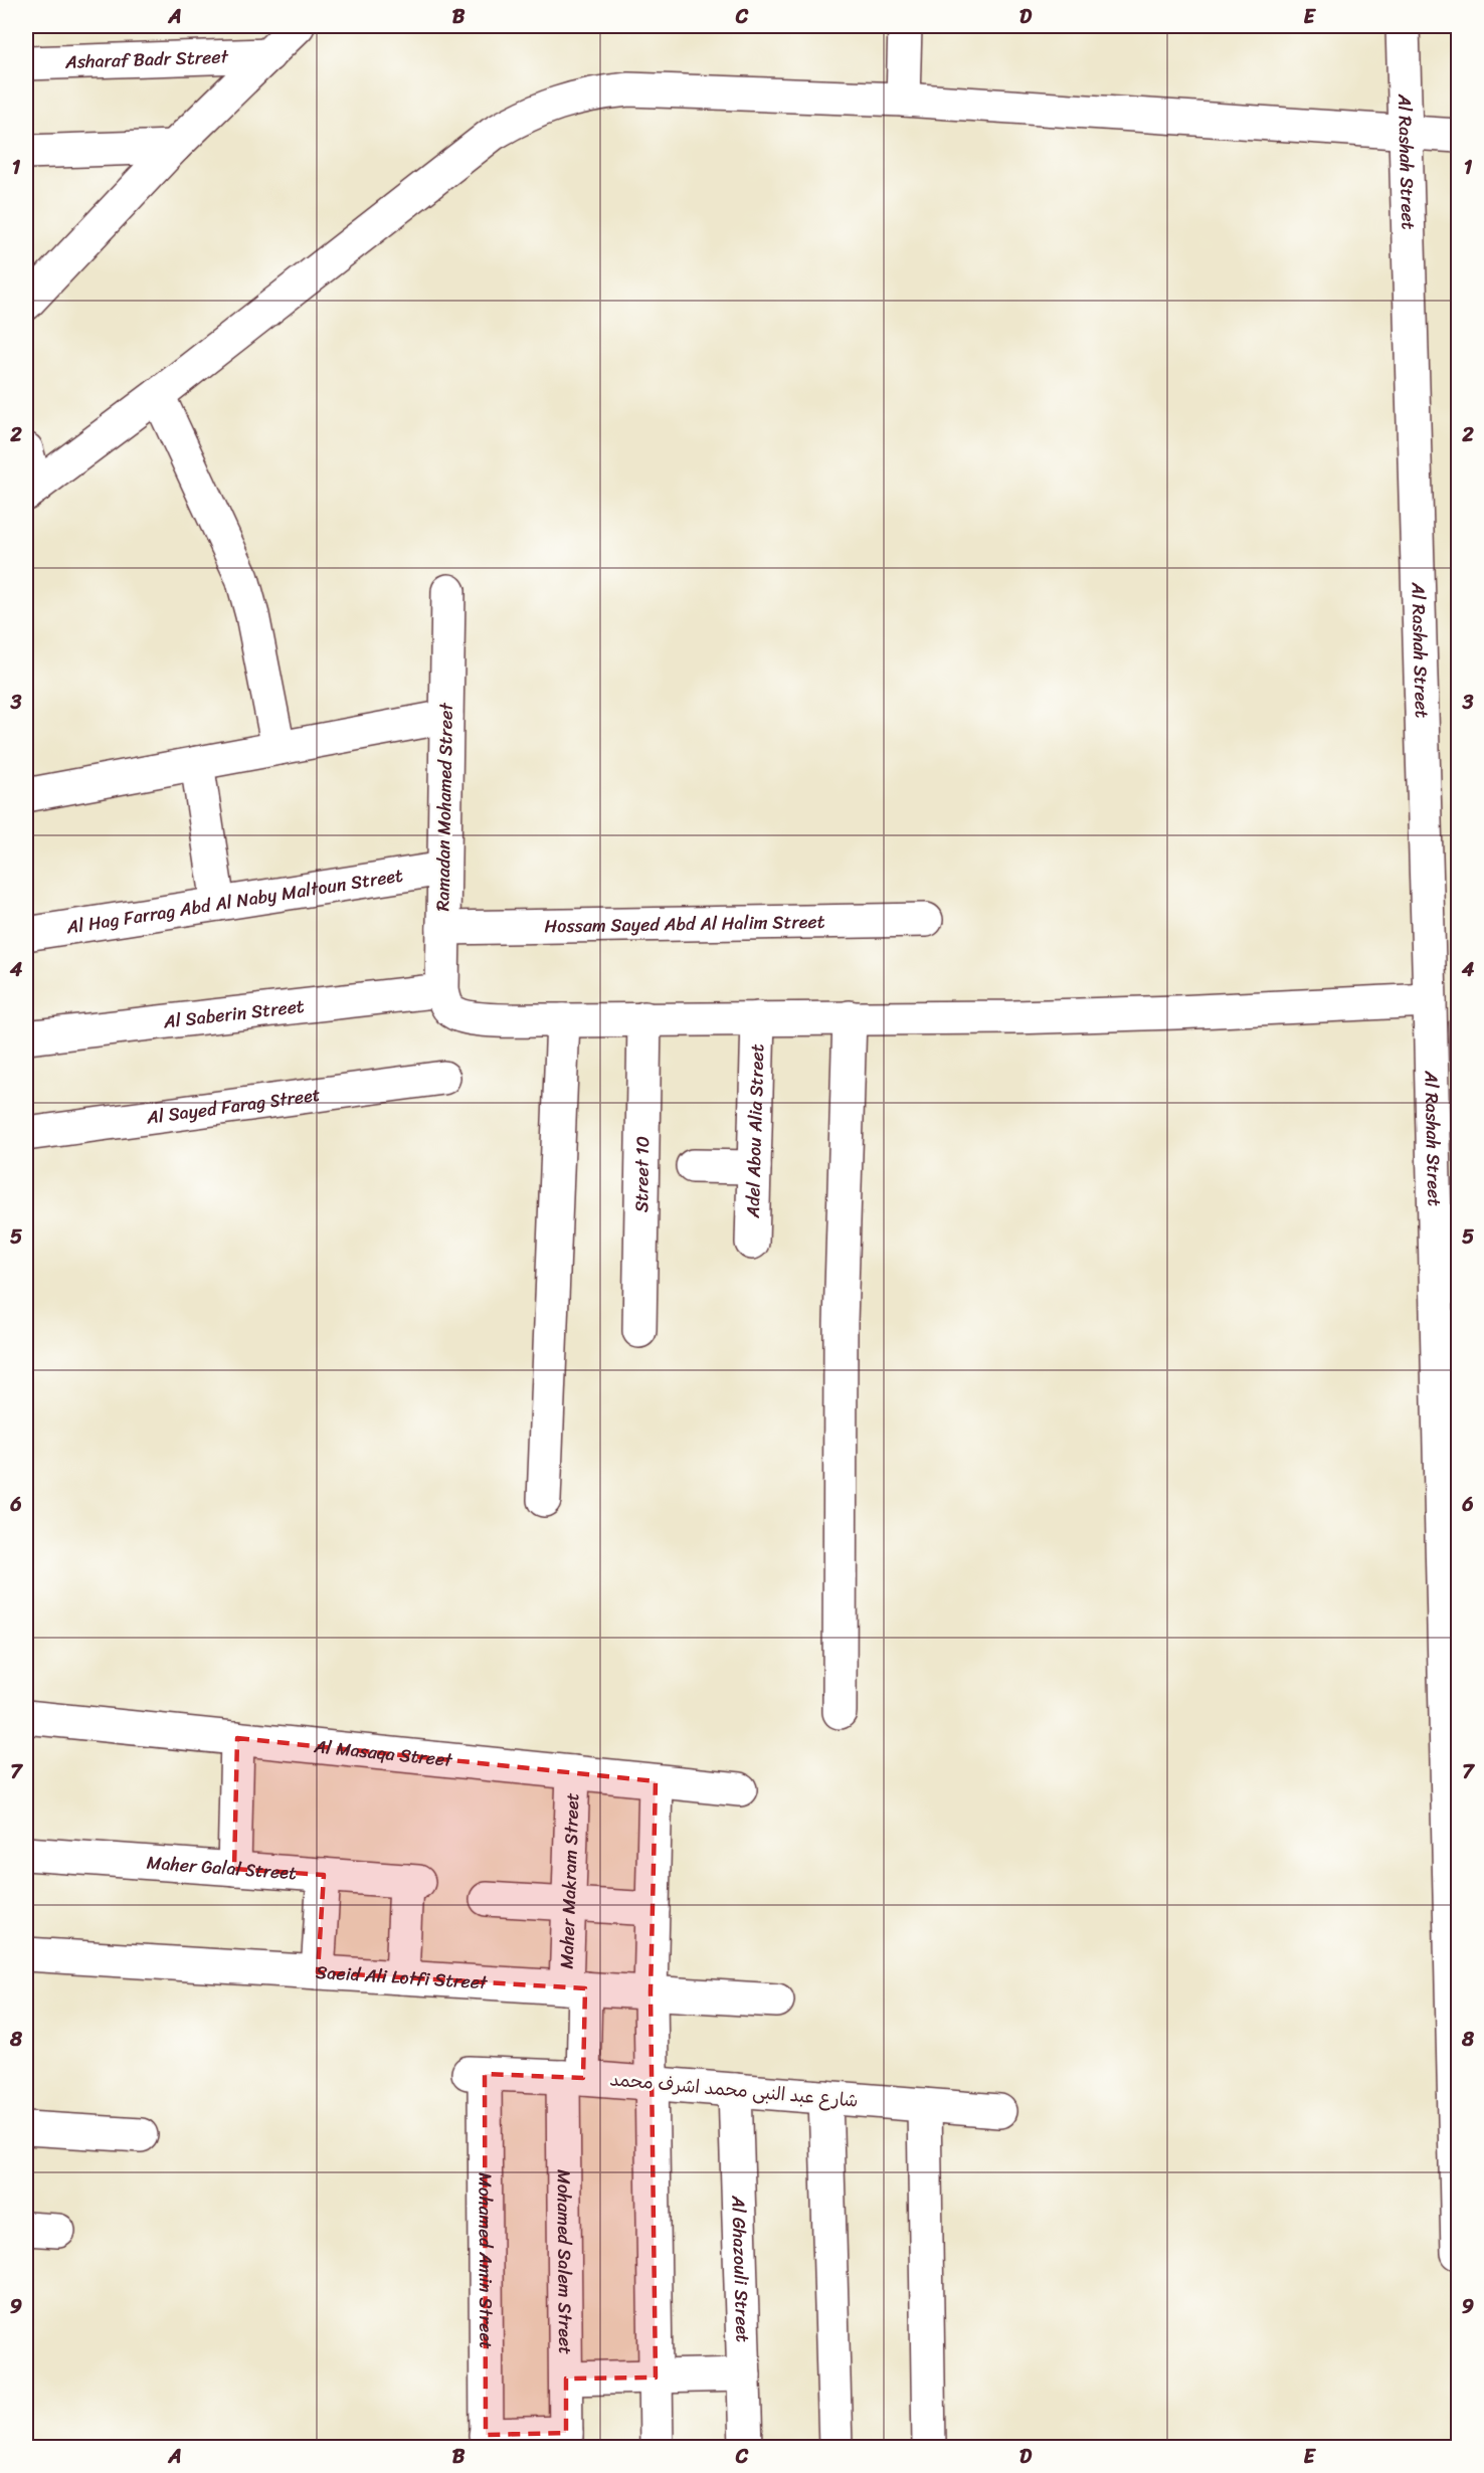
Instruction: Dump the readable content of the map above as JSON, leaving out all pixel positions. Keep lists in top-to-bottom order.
{
  "streets": {
    "street": [
      "Asharaf Badr Street",
      "Al Rashah Street",
      "Ramadan Mohamed Street",
      "Al Hag Farrag Abd Al Naby Maltoun Street",
      "Hossam Sayed Abd Al Halim Street",
      "Al Saberin Street",
      "Al Sayed Farag Street",
      "Adel Abou Alia Street",
      "Street 10",
      "Al Masaqa Street",
      "Maher Galal Street",
      "Maher Makram Street",
      "Saeid Ali Lotfi Street",
      "شارع عبد النبى محمد اشرف محمد",
      "Mohamed Amin Street",
      "Mohamed Salem Street",
      "Al Ghazouli Street"
    ]
  },
  "crossings": [
    ["Al Rashah Street", "Al Saberin Street"],
    ["Ramadan Mohamed Street", "Al Hag Farrag Abd Al Naby Maltoun Street"],
    ["Ramadan Mohamed Street", "Hossam Sayed Abd Al Halim Street"],
    ["Ramadan Mohamed Street", "Al Saberin Street"],
    ["Al Saberin Street", "Adel Abou Alia Street"],
    ["Al Saberin Street", "Street 10"],
    ["Al Masaqa Street", "Maher Makram Street"],
    ["Maher Galal Street", "Saeid Ali Lotfi Street"],
    ["Maher Makram Street", "Saeid Ali Lotfi Street"],
    ["Maher Makram Street", "شارع عبد النبى محمد اشرف محمد"],
    ["Maher Makram Street", "Mohamed Salem Street"],
    ["شارع عبد النبى محمد اشرف محمد", "Mohamed Amin Street"],
    ["شارع عبد النبى محمد اشرف محمد", "Mohamed Salem Street"],
    ["شارع عبد النبى محمد اشرف محمد", "Al Ghazouli Street"]
  ],
  "grid": {
    "columns": [
      "A",
      "B",
      "C",
      "D",
      "E"
    ],
    "rows": [
      "1",
      "2",
      "3",
      "4",
      "5",
      "6",
      "7",
      "8",
      "9"
    ]
  }
}
